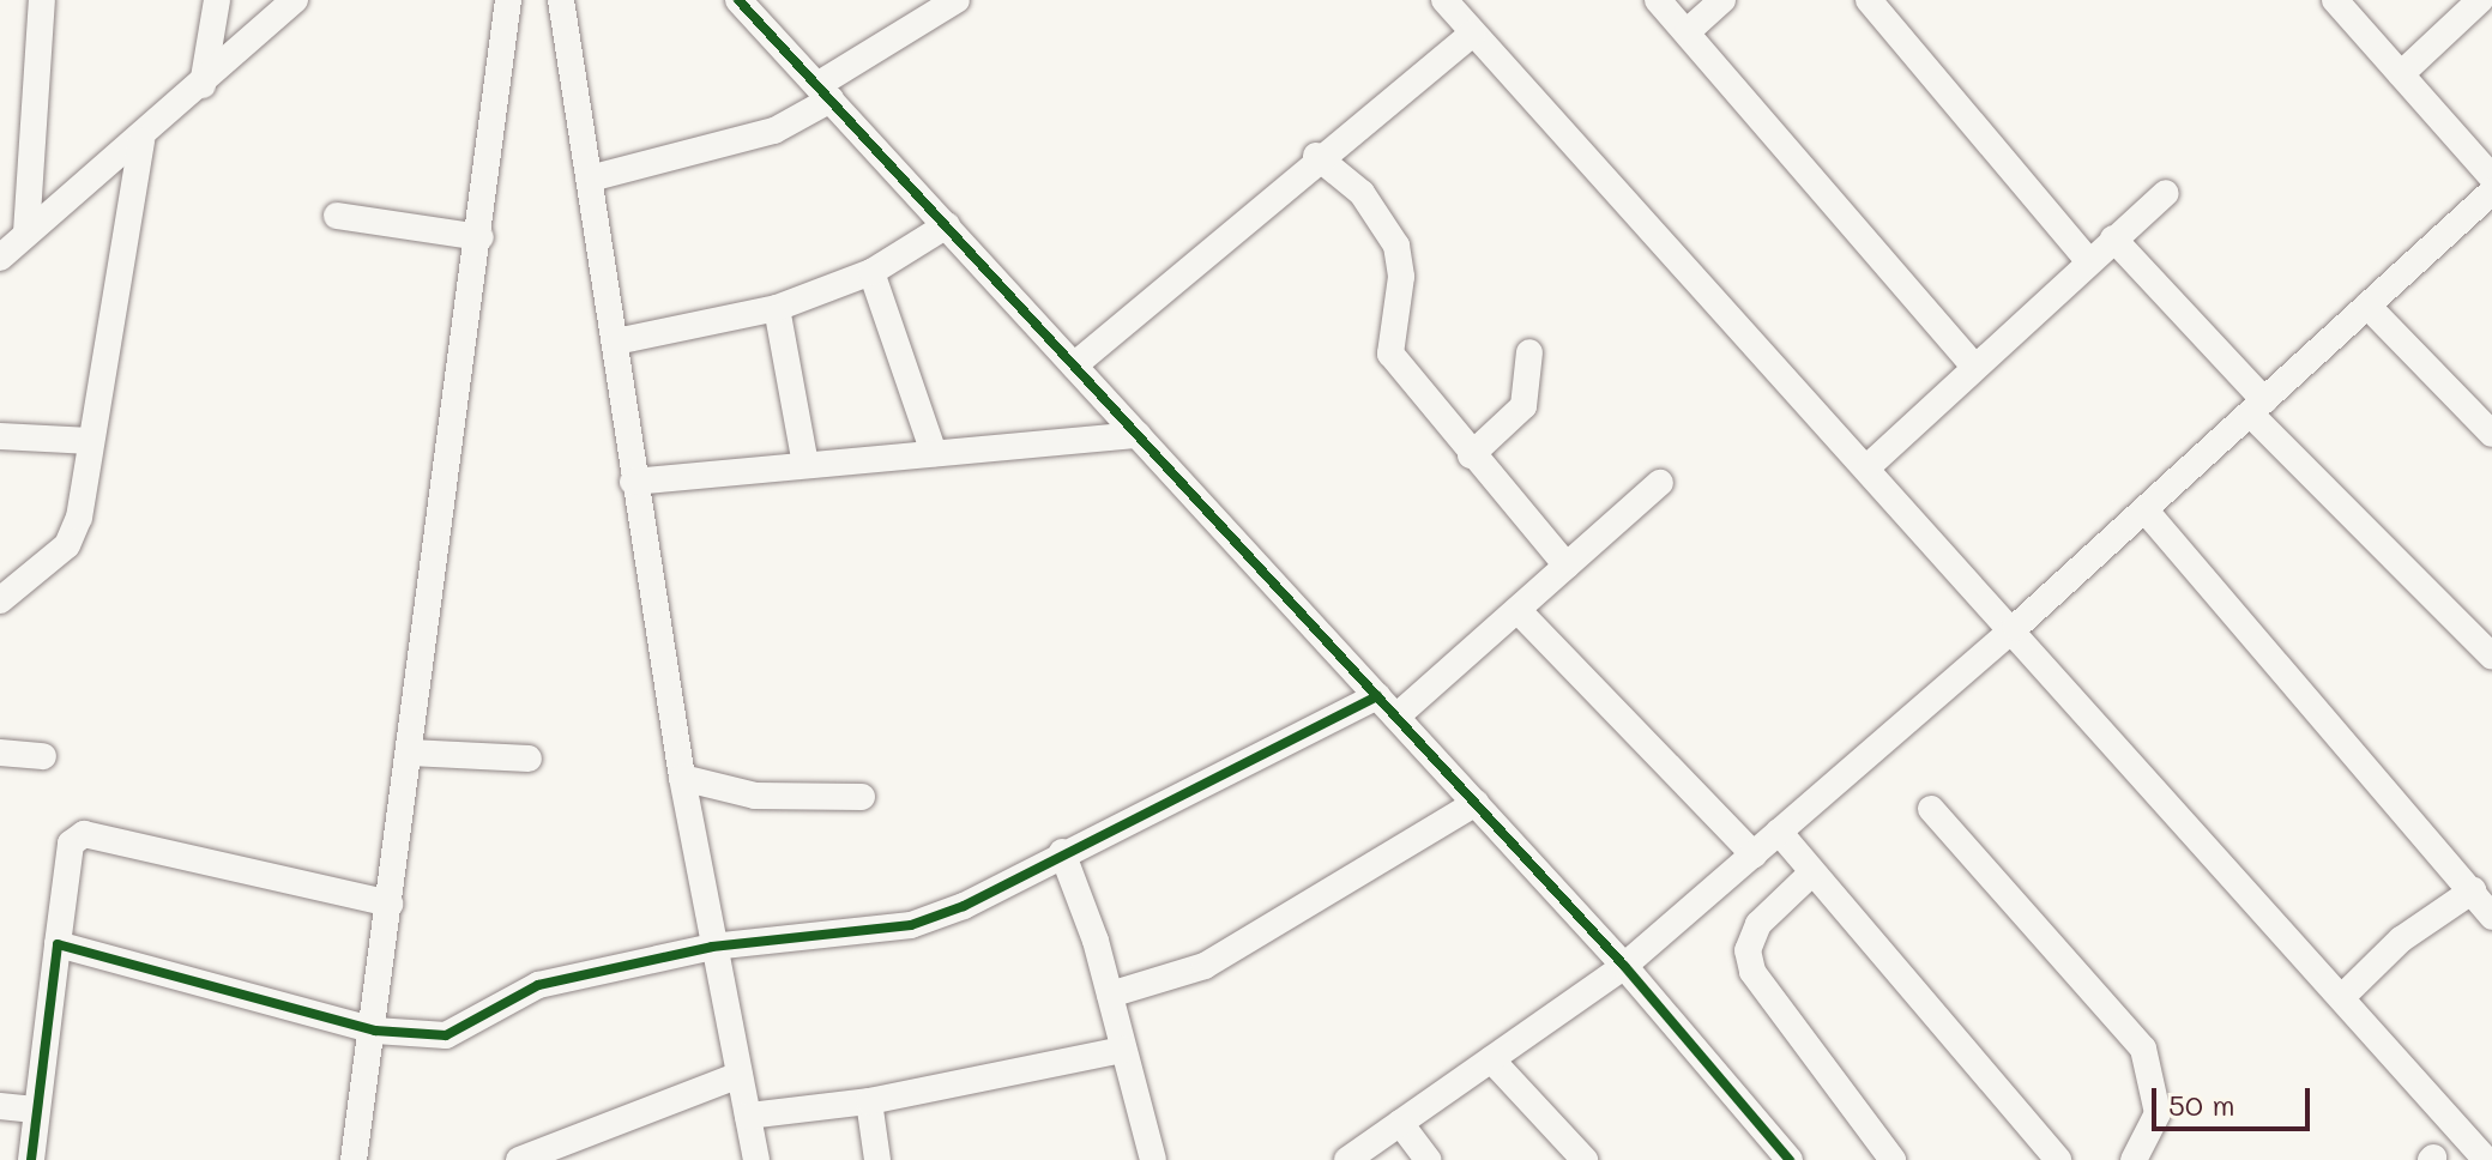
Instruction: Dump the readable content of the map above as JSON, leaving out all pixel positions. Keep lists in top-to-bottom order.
{
  "scale_bar": "50 m"
}
